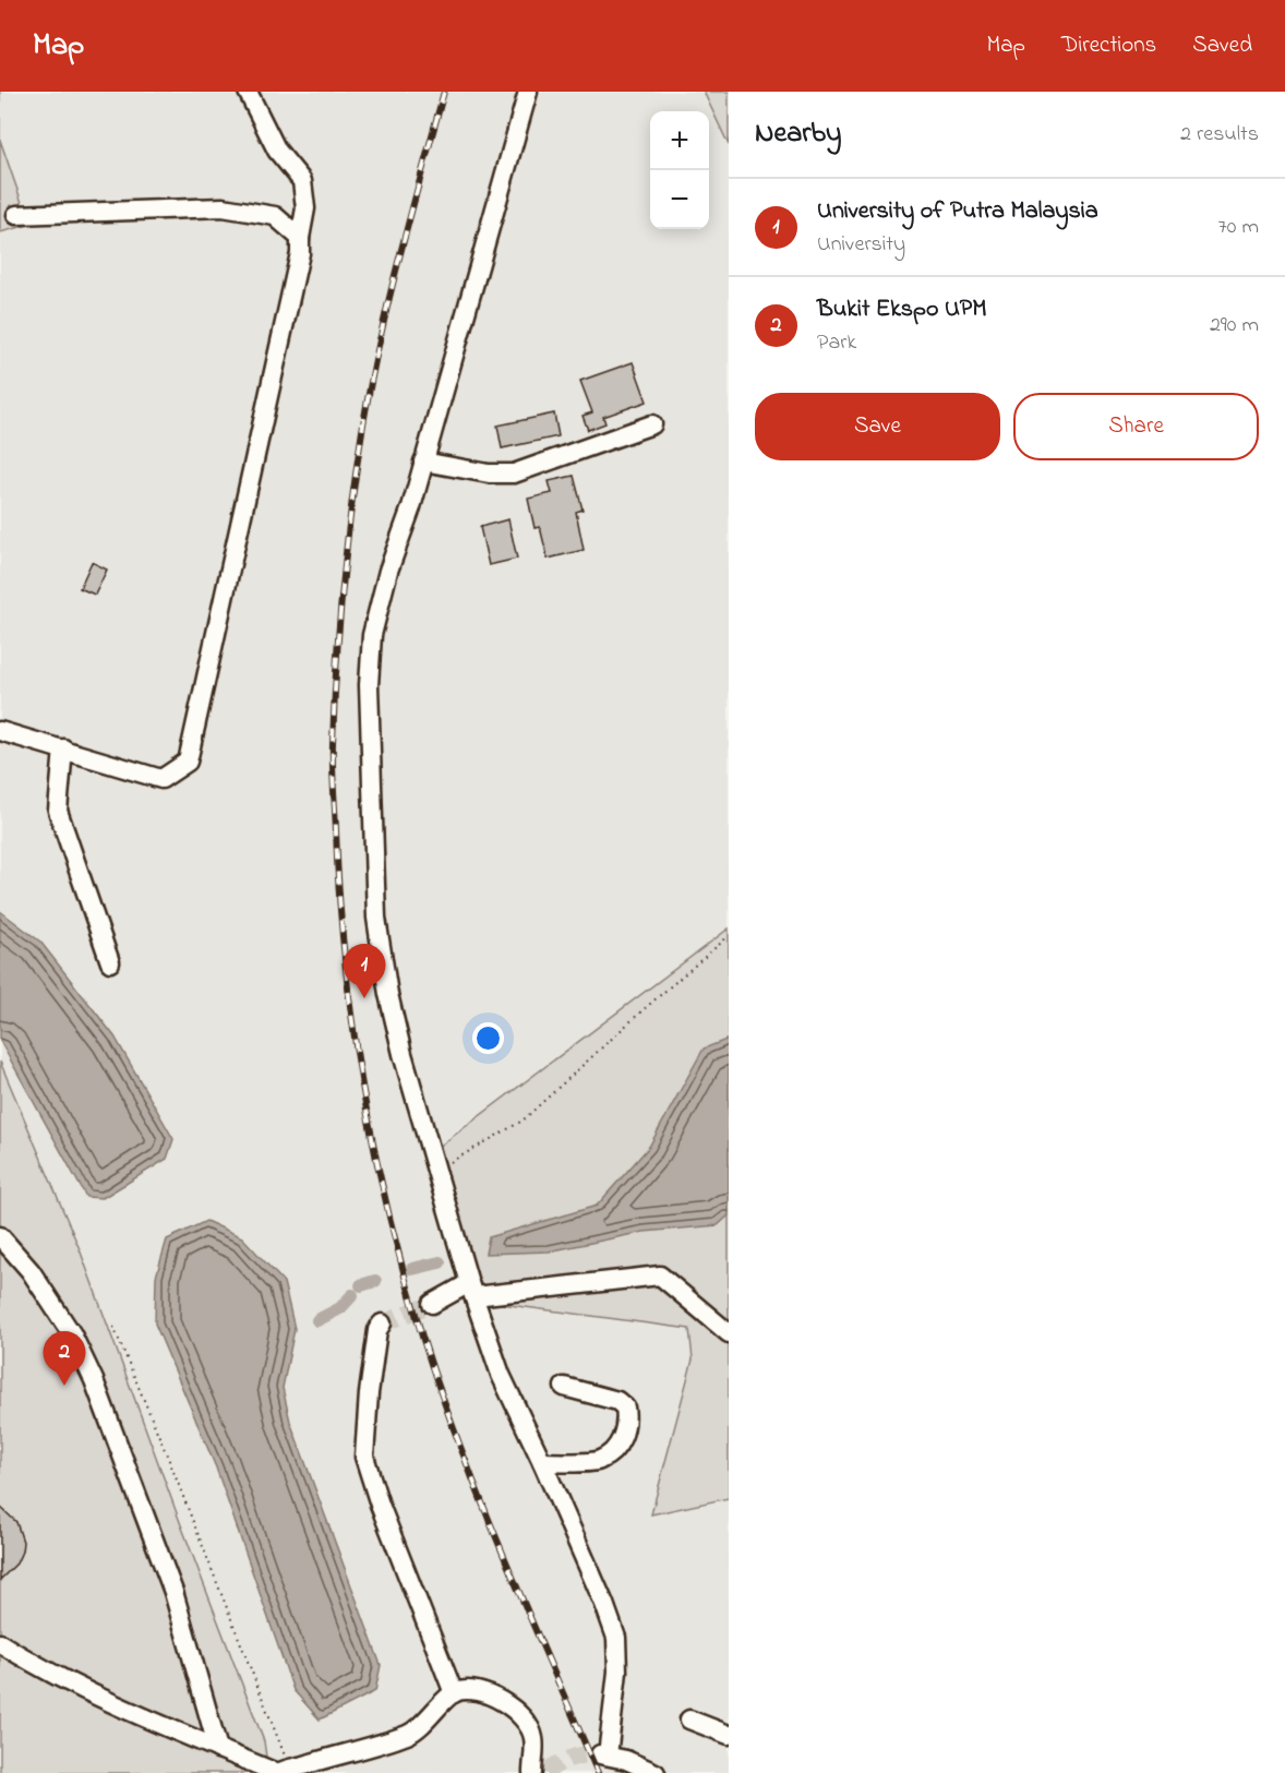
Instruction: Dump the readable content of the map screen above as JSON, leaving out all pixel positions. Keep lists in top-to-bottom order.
{
  "page": {
    "header": "Map",
    "nav": ["Map", "Directions", "Saved"],
    "heading": ["Nearby", "2 results"],
    "map_buttons": ["+", "−"],
    "list": [
      {
        "mark": "1",
        "name": "University of Putra Malaysia",
        "note": "University",
        "value": "70 m"
      },
      {
        "mark": "2",
        "name": "Bukit Ekspo UPM",
        "note": "Park",
        "value": "290 m"
      }
    ],
    "buttons": ["Save", "Share"],
    "pins": ["1", "2"]
  }
}
